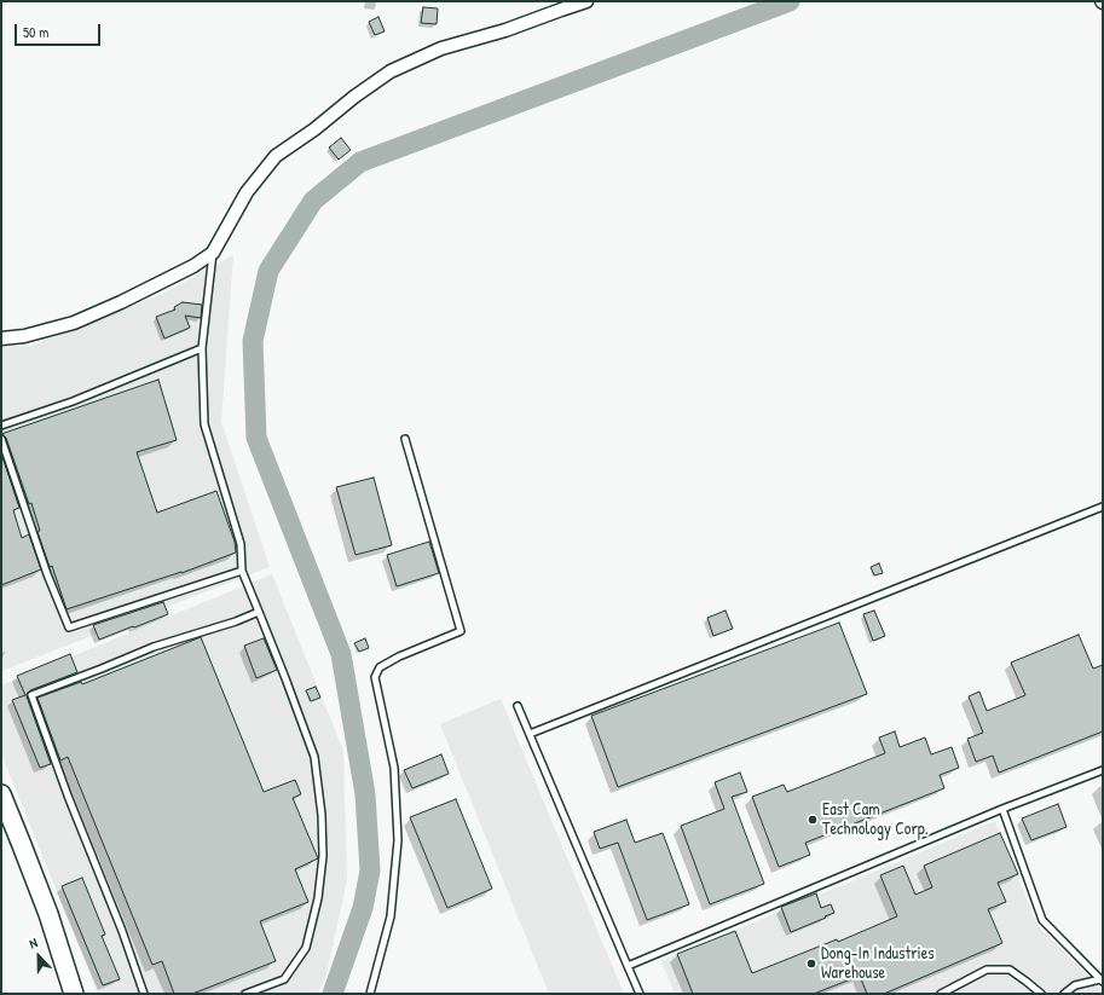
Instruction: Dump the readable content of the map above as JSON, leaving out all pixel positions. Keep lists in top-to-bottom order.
{
  "places": ["East Cam Technology Corp.", "Dong-In Industries Warehouse"],
  "scale_bar": "50 m",
  "north": "top"
}
